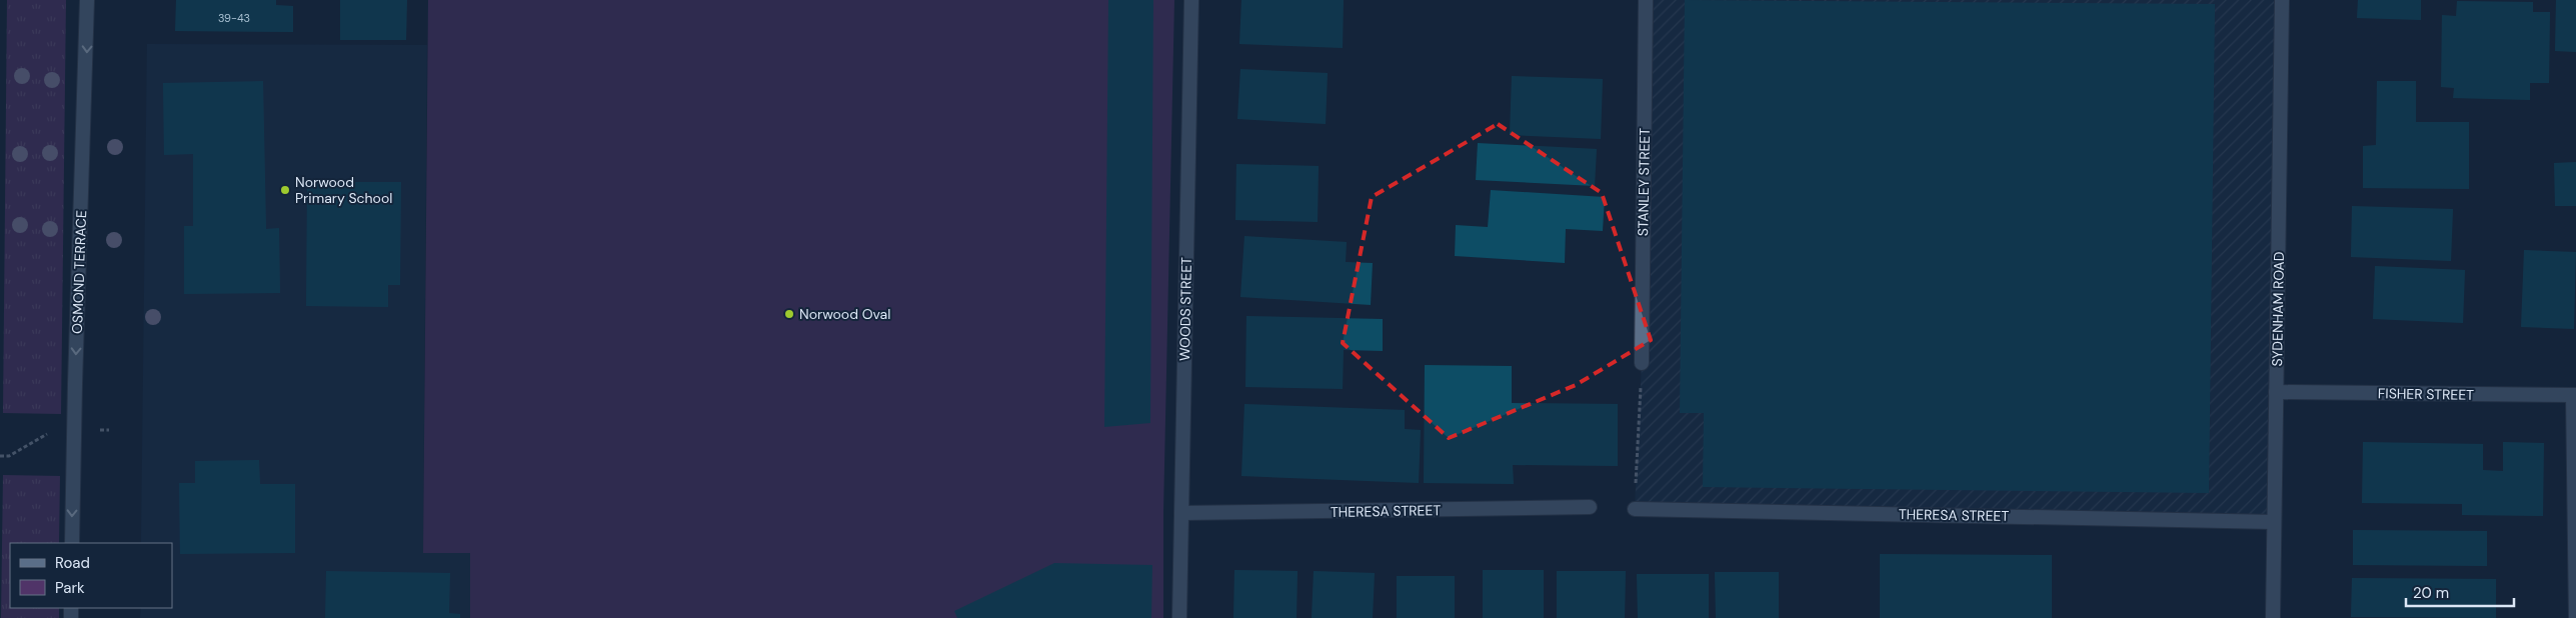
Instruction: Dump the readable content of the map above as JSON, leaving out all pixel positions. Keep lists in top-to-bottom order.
{
  "streets": {
    "street": [
      "STANLEY STREET",
      "OSMOND TERRACE",
      "WOODS STREET",
      "SYDENHAM ROAD",
      "FISHER STREET",
      "THERESA STREET"
    ]
  },
  "crossings": [
    ["WOODS STREET", "THERESA STREET"],
    ["SYDENHAM ROAD", "FISHER STREET"],
    ["SYDENHAM ROAD", "THERESA STREET"]
  ],
  "one_way": ["OSMOND TERRACE"],
  "places": ["Norwood Primary School", "Norwood Oval"],
  "house_numbers": ["39-43"],
  "legend": ["Road", "Park"],
  "scale_bar": "20 m"
}
